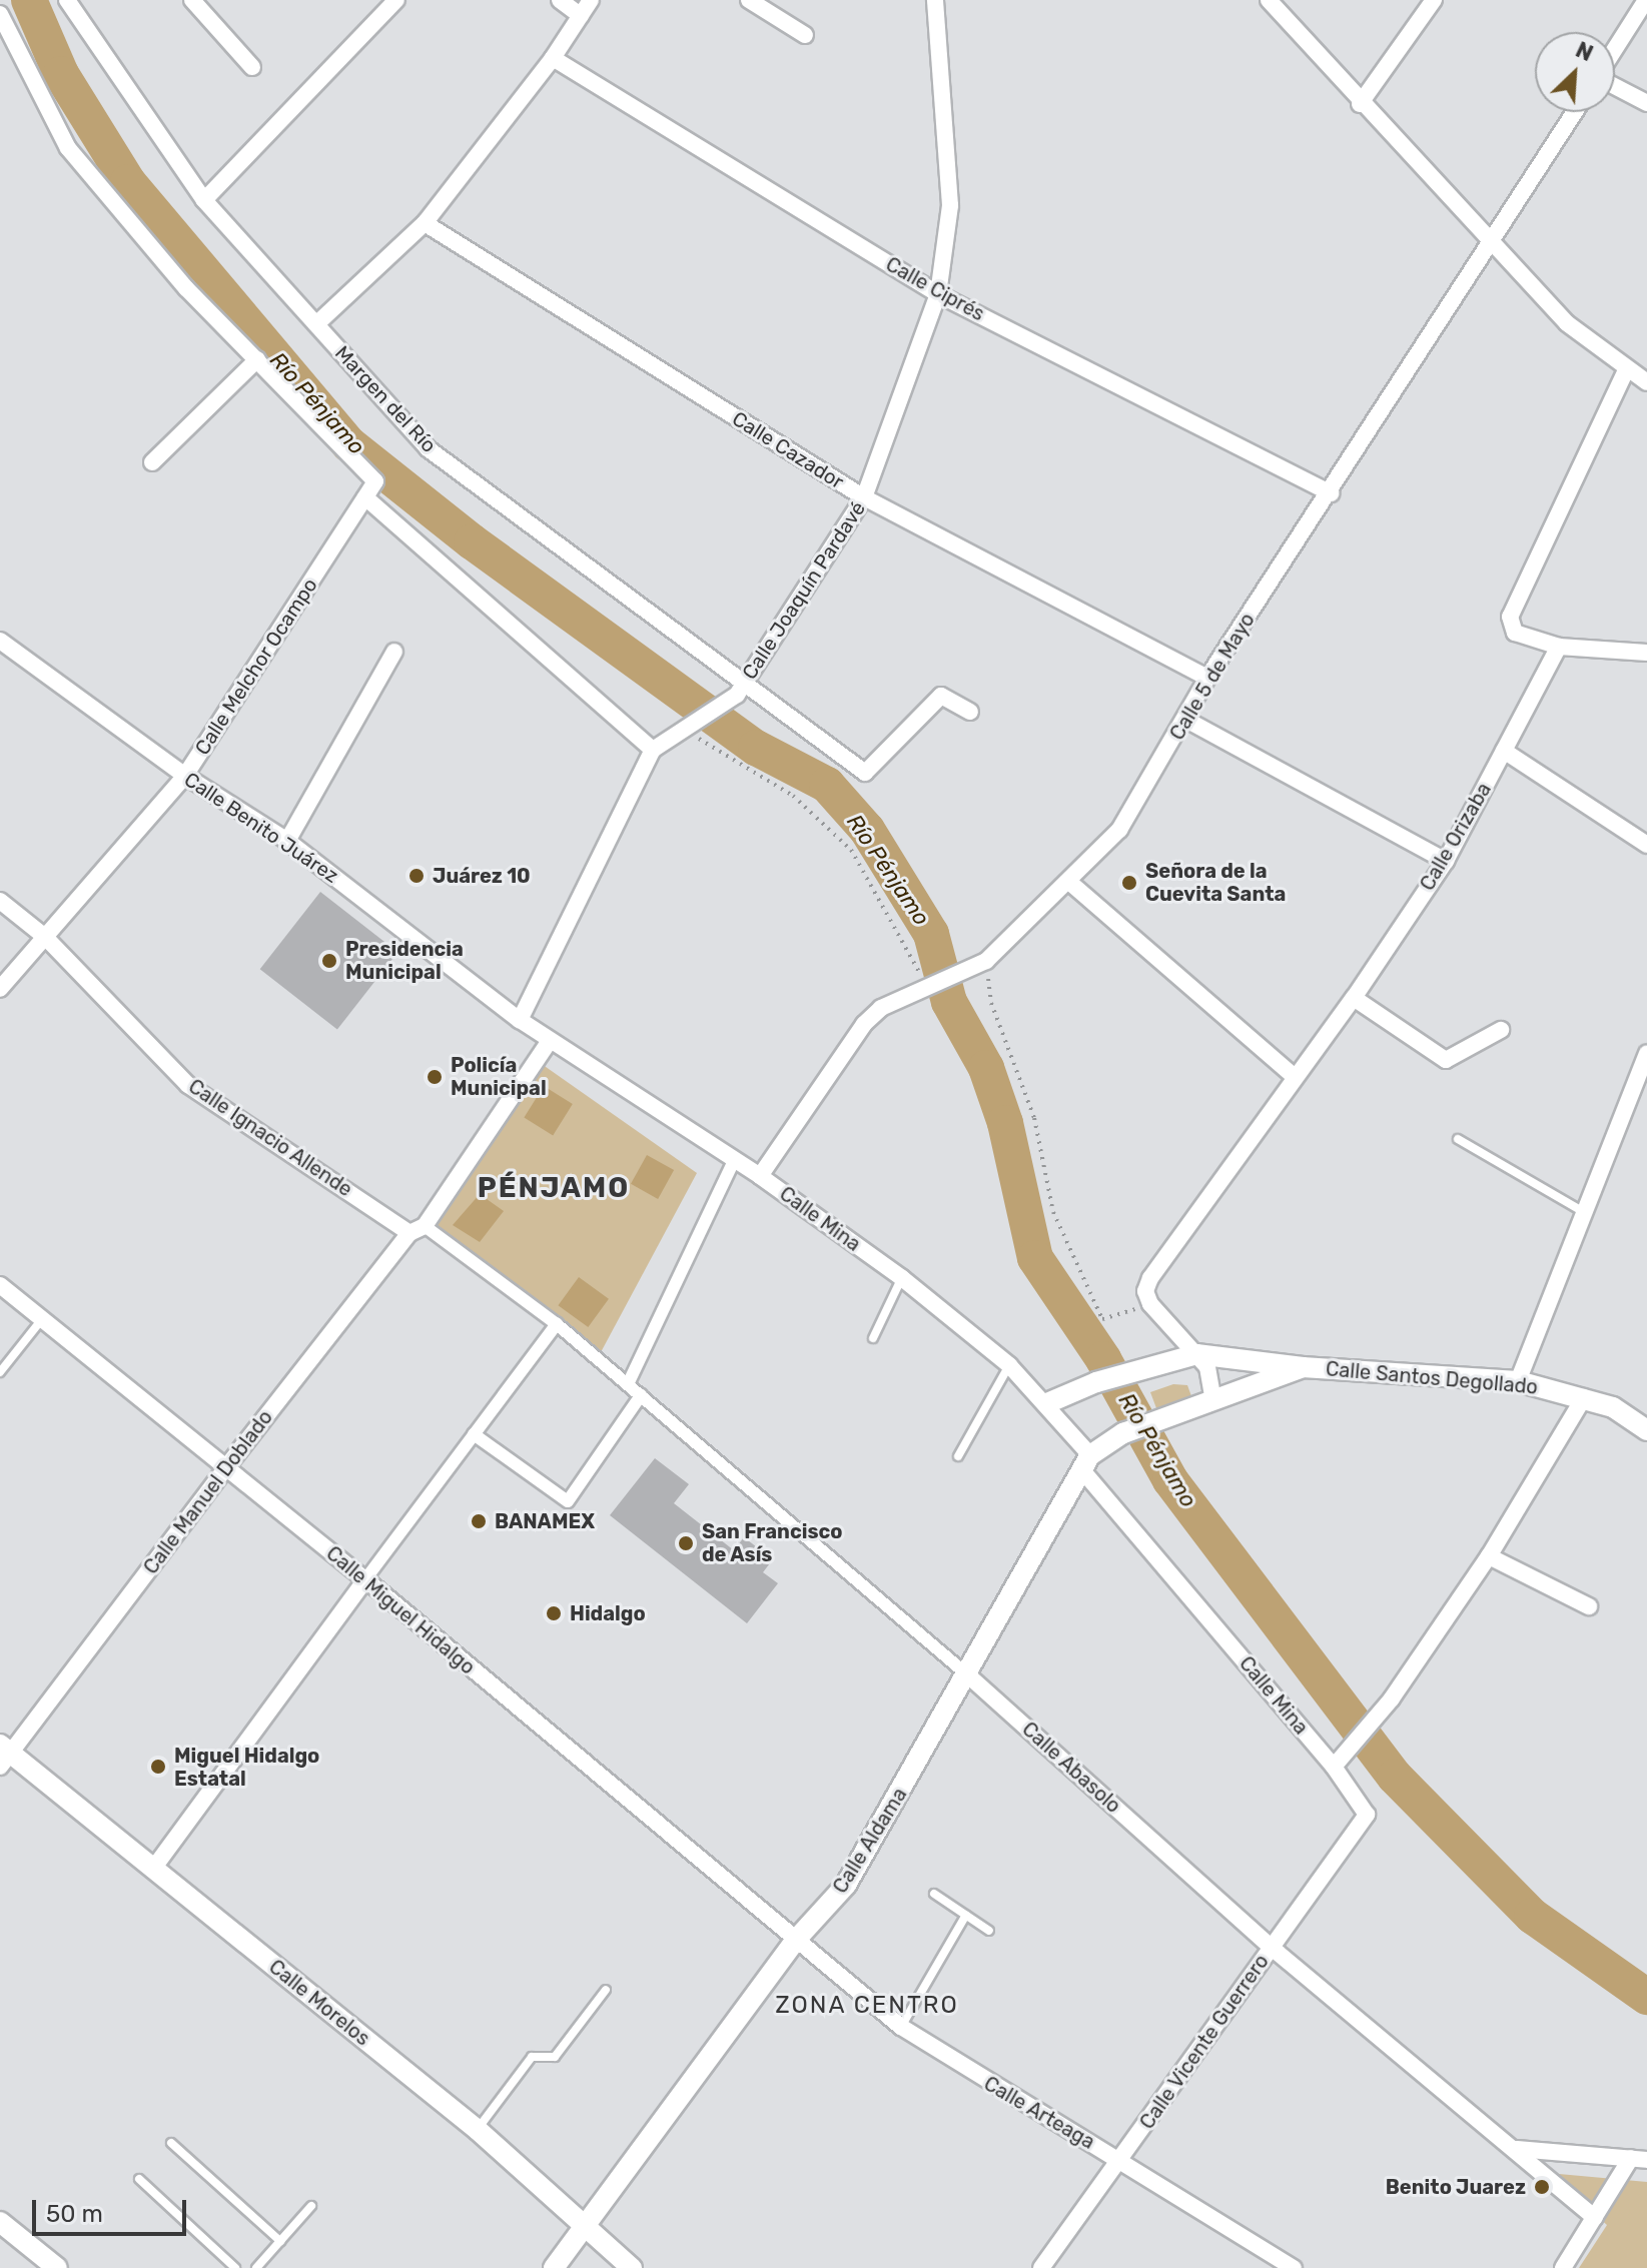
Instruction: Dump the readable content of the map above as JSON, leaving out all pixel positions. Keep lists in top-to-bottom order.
{
  "streets": {
    "street": [
      "Calle Ciprés",
      "Margen del Río",
      "Calle Cazador",
      "Calle Joaquín Pardavé",
      "Calle Melchor Ocampo",
      "Calle 5 de Mayo",
      "Calle Benito Juárez",
      "Calle Orizaba",
      "Calle Ignacio Allende",
      "Calle Mina",
      "Calle Santos Degollado",
      "Calle Manuel Doblado",
      "Calle Miguel Hidalgo",
      "Calle Abasolo",
      "Calle Aldama",
      "Calle Morelos",
      "Calle Vicente Guerrero",
      "Calle Arteaga"
    ]
  },
  "crossings": [
    ["Calle Ciprés", "Calle Joaquín Pardavé"],
    ["Calle Ciprés", "Calle 5 de Mayo"],
    ["Margen del Río", "Calle Joaquín Pardavé"],
    ["Calle Cazador", "Calle Joaquín Pardavé"],
    ["Calle Cazador", "Calle 5 de Mayo"],
    ["Calle Melchor Ocampo", "Calle Benito Juárez"],
    ["Calle Melchor Ocampo", "Calle Ignacio Allende"],
    ["Calle 5 de Mayo", "Calle Mina"],
    ["Calle Benito Juárez", "Calle Mina"],
    ["Calle Ignacio Allende", "Calle Manuel Doblado"],
    ["Calle Ignacio Allende", "Calle Abasolo"],
    ["Calle Mina", "Calle Santos Degollado"],
    ["Calle Mina", "Calle Manuel Doblado"],
    ["Calle Mina", "Calle Aldama"],
    ["Calle Mina", "Calle Vicente Guerrero"],
    ["Calle Santos Degollado", "Calle Aldama"],
    ["Calle Manuel Doblado", "Calle Miguel Hidalgo"],
    ["Calle Manuel Doblado", "Calle Abasolo"],
    ["Calle Manuel Doblado", "Calle Morelos"],
    ["Calle Miguel Hidalgo", "Calle Aldama"],
    ["Calle Miguel Hidalgo", "Calle Arteaga"],
    ["Calle Abasolo", "Calle Aldama"],
    ["Calle Abasolo", "Calle Vicente Guerrero"],
    ["Calle Aldama", "Calle Morelos"],
    ["Calle Aldama", "Calle Arteaga"],
    ["Calle Vicente Guerrero", "Calle Arteaga"]
  ],
  "districts": ["PÉNJAMO", "ZONA CENTRO"],
  "water": ["Río Pénjamo"],
  "places": [
    "Juárez 10",
    "Señora de la Cuevita Santa",
    "Presidencia Municipal",
    "Policía Municipal",
    "BANAMEX",
    "San Francisco de Asís",
    "Hidalgo",
    "Miguel Hidalgo Estatal",
    "Benito Juarez"
  ],
  "scale_bar": "50 m",
  "north": "top right"
}
